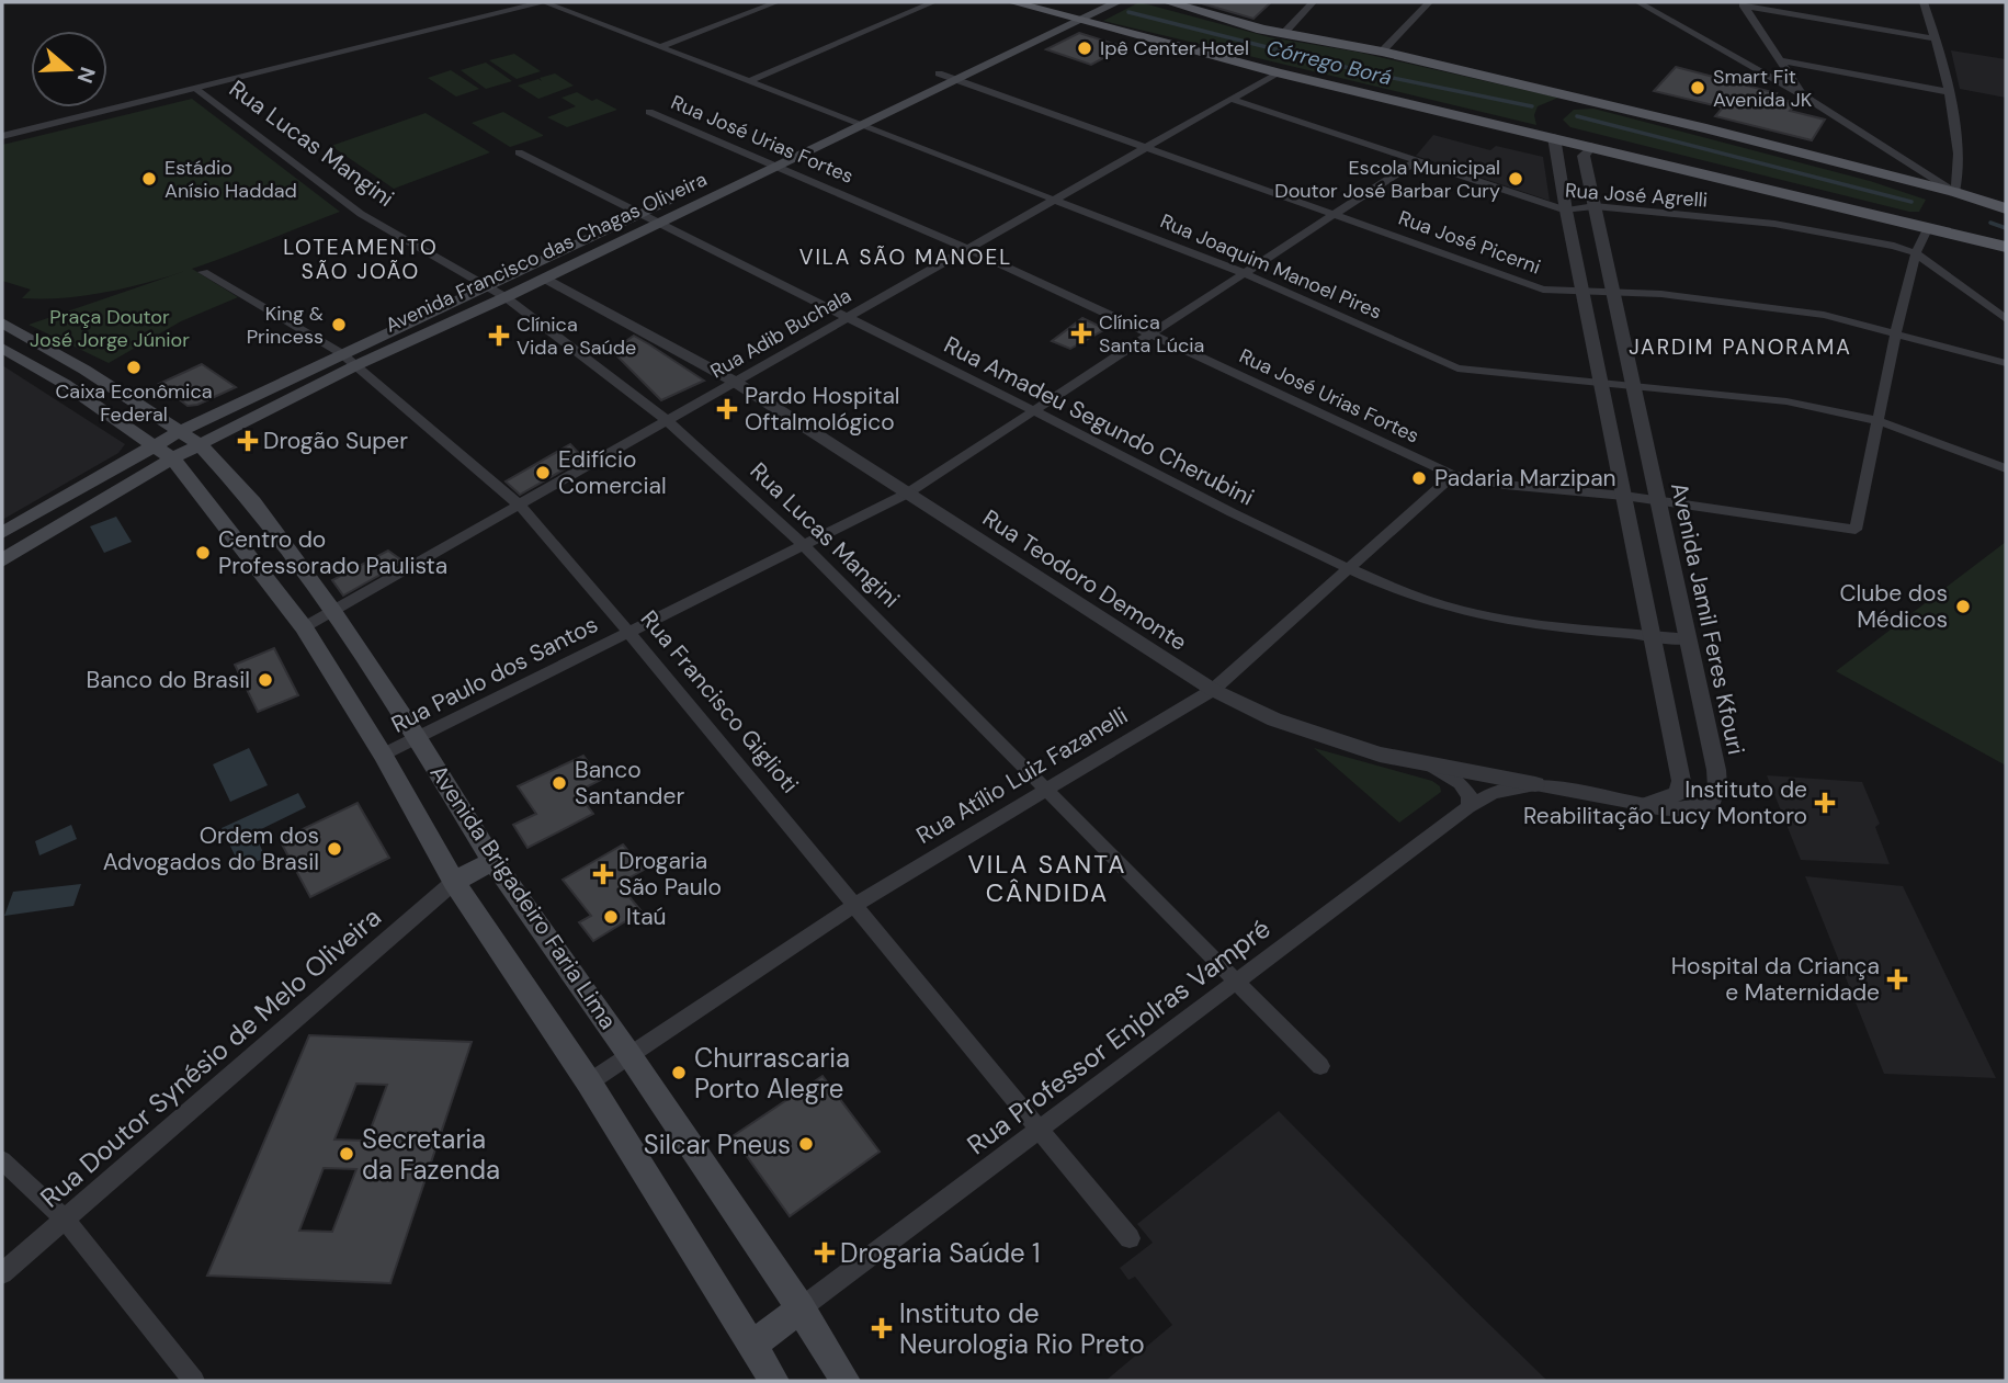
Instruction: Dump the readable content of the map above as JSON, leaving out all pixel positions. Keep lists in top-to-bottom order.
{
  "streets": {
    "main road": ["Avenida Francisco das Chagas Oliveira", "Avenida Brigadeiro Faria Lima"],
    "street": [
      "Rua José Urias Fortes",
      "Rua Lucas Mangini",
      "Rua José Agrelli",
      "Rua José Picerni",
      "Rua Joaquim Manoel Pires",
      "Rua Adib Buchala",
      "Rua Amadeu Segundo Cherubini",
      "Rua Teodoro Demonte",
      "Avenida Jamil Feres Kfouri",
      "Rua Paulo dos Santos",
      "Rua Francisco Giglioti",
      "Rua Atílio Luiz Fazanelli",
      "Rua Professor Enjolras Vampré",
      "Rua Doutor Synésio de Melo Oliveira"
    ]
  },
  "crossings": [
    ["Rua José Urias Fortes", "Avenida Francisco das Chagas Oliveira"],
    ["Rua José Urias Fortes", "Rua Joaquim Manoel Pires"],
    ["Rua José Urias Fortes", "Rua Adib Buchala"],
    ["Rua José Urias Fortes", "Avenida Jamil Feres Kfouri"],
    ["Rua José Urias Fortes", "Rua Paulo dos Santos"],
    ["Rua José Urias Fortes", "Rua Atílio Luiz Fazanelli"],
    ["Rua Lucas Mangini", "Avenida Francisco das Chagas Oliveira"],
    ["Rua Lucas Mangini", "Rua Adib Buchala"],
    ["Rua Lucas Mangini", "Rua Paulo dos Santos"],
    ["Rua Lucas Mangini", "Rua Atílio Luiz Fazanelli"],
    ["Rua Lucas Mangini", "Rua Professor Enjolras Vampré"],
    ["Rua José Agrelli", "Rua Adib Buchala"],
    ["Rua José Agrelli", "Avenida Jamil Feres Kfouri"],
    ["Rua José Agrelli", "Rua Paulo dos Santos"],
    ["Rua José Picerni", "Avenida Francisco das Chagas Oliveira"],
    ["Rua José Picerni", "Rua Adib Buchala"],
    ["Rua José Picerni", "Avenida Jamil Feres Kfouri"],
    ["Rua José Picerni", "Rua Paulo dos Santos"],
    ["Avenida Francisco das Chagas Oliveira", "Rua Joaquim Manoel Pires"],
    ["Avenida Francisco das Chagas Oliveira", "Rua Amadeu Segundo Cherubini"],
    ["Avenida Francisco das Chagas Oliveira", "Rua Teodoro Demonte"],
    ["Avenida Francisco das Chagas Oliveira", "Rua Francisco Giglioti"],
    ["Avenida Francisco das Chagas Oliveira", "Avenida Brigadeiro Faria Lima"],
    ["Rua Joaquim Manoel Pires", "Rua Adib Buchala"],
    ["Rua Joaquim Manoel Pires", "Avenida Jamil Feres Kfouri"],
    ["Rua Joaquim Manoel Pires", "Rua Paulo dos Santos"],
    ["Rua Adib Buchala", "Rua Amadeu Segundo Cherubini"],
    ["Rua Adib Buchala", "Rua Teodoro Demonte"],
    ["Rua Adib Buchala", "Rua Francisco Giglioti"],
    ["Rua Adib Buchala", "Avenida Brigadeiro Faria Lima"],
    ["Rua Amadeu Segundo Cherubini", "Avenida Jamil Feres Kfouri"],
    ["Rua Amadeu Segundo Cherubini", "Rua Paulo dos Santos"],
    ["Rua Amadeu Segundo Cherubini", "Rua Atílio Luiz Fazanelli"],
    ["Rua Teodoro Demonte", "Avenida Jamil Feres Kfouri"],
    ["Rua Teodoro Demonte", "Rua Paulo dos Santos"],
    ["Rua Teodoro Demonte", "Rua Atílio Luiz Fazanelli"],
    ["Rua Teodoro Demonte", "Rua Professor Enjolras Vampré"],
    ["Rua Paulo dos Santos", "Rua Francisco Giglioti"],
    ["Rua Paulo dos Santos", "Avenida Brigadeiro Faria Lima"],
    ["Rua Francisco Giglioti", "Rua Atílio Luiz Fazanelli"],
    ["Rua Francisco Giglioti", "Rua Professor Enjolras Vampré"],
    ["Rua Atílio Luiz Fazanelli", "Avenida Brigadeiro Faria Lima"],
    ["Avenida Brigadeiro Faria Lima", "Rua Professor Enjolras Vampré"],
    ["Avenida Brigadeiro Faria Lima", "Rua Doutor Synésio de Melo Oliveira"]
  ],
  "districts": [
    "LOTEAMENTO SÃO JOÃO",
    "VILA SÃO MANOEL",
    "JARDIM PANORAMA",
    "VILA SANTA CÂNDIDA"
  ],
  "water": ["Córrego Borá"],
  "parks": ["Praça Doutor José Jorge Júnior"],
  "places": {
    "other": [
      "Ipê Center Hotel",
      "Smart Fit Avenida JK",
      "Estádio Anísio Haddad",
      "Escola Municipal Doutor José Barbar Cury",
      "King & Princess",
      "Caixa Econômica Federal",
      "Edifício Comercial",
      "Padaria Marzipan",
      "Centro do Professorado Paulista",
      "Clube dos Médicos",
      "Banco do Brasil",
      "Banco Santander",
      "Ordem dos Advogados do Brasil",
      "Itaú",
      "Churrascaria Porto Alegre",
      "Silcar Pneus",
      "Secretaria da Fazenda"
    ],
    "health": [
      "Clínica Santa Lúcia",
      "Clínica Vida e Saúde",
      "Pardo Hospital Oftalmológico",
      "Drogão Super",
      "Instituto de Reabilitação Lucy Montoro",
      "Drogaria São Paulo",
      "Hospital da Criança e Maternidade",
      "Drogaria Saúde 1",
      "Instituto de Neurologia Rio Preto"
    ]
  },
  "north": "right"
}
